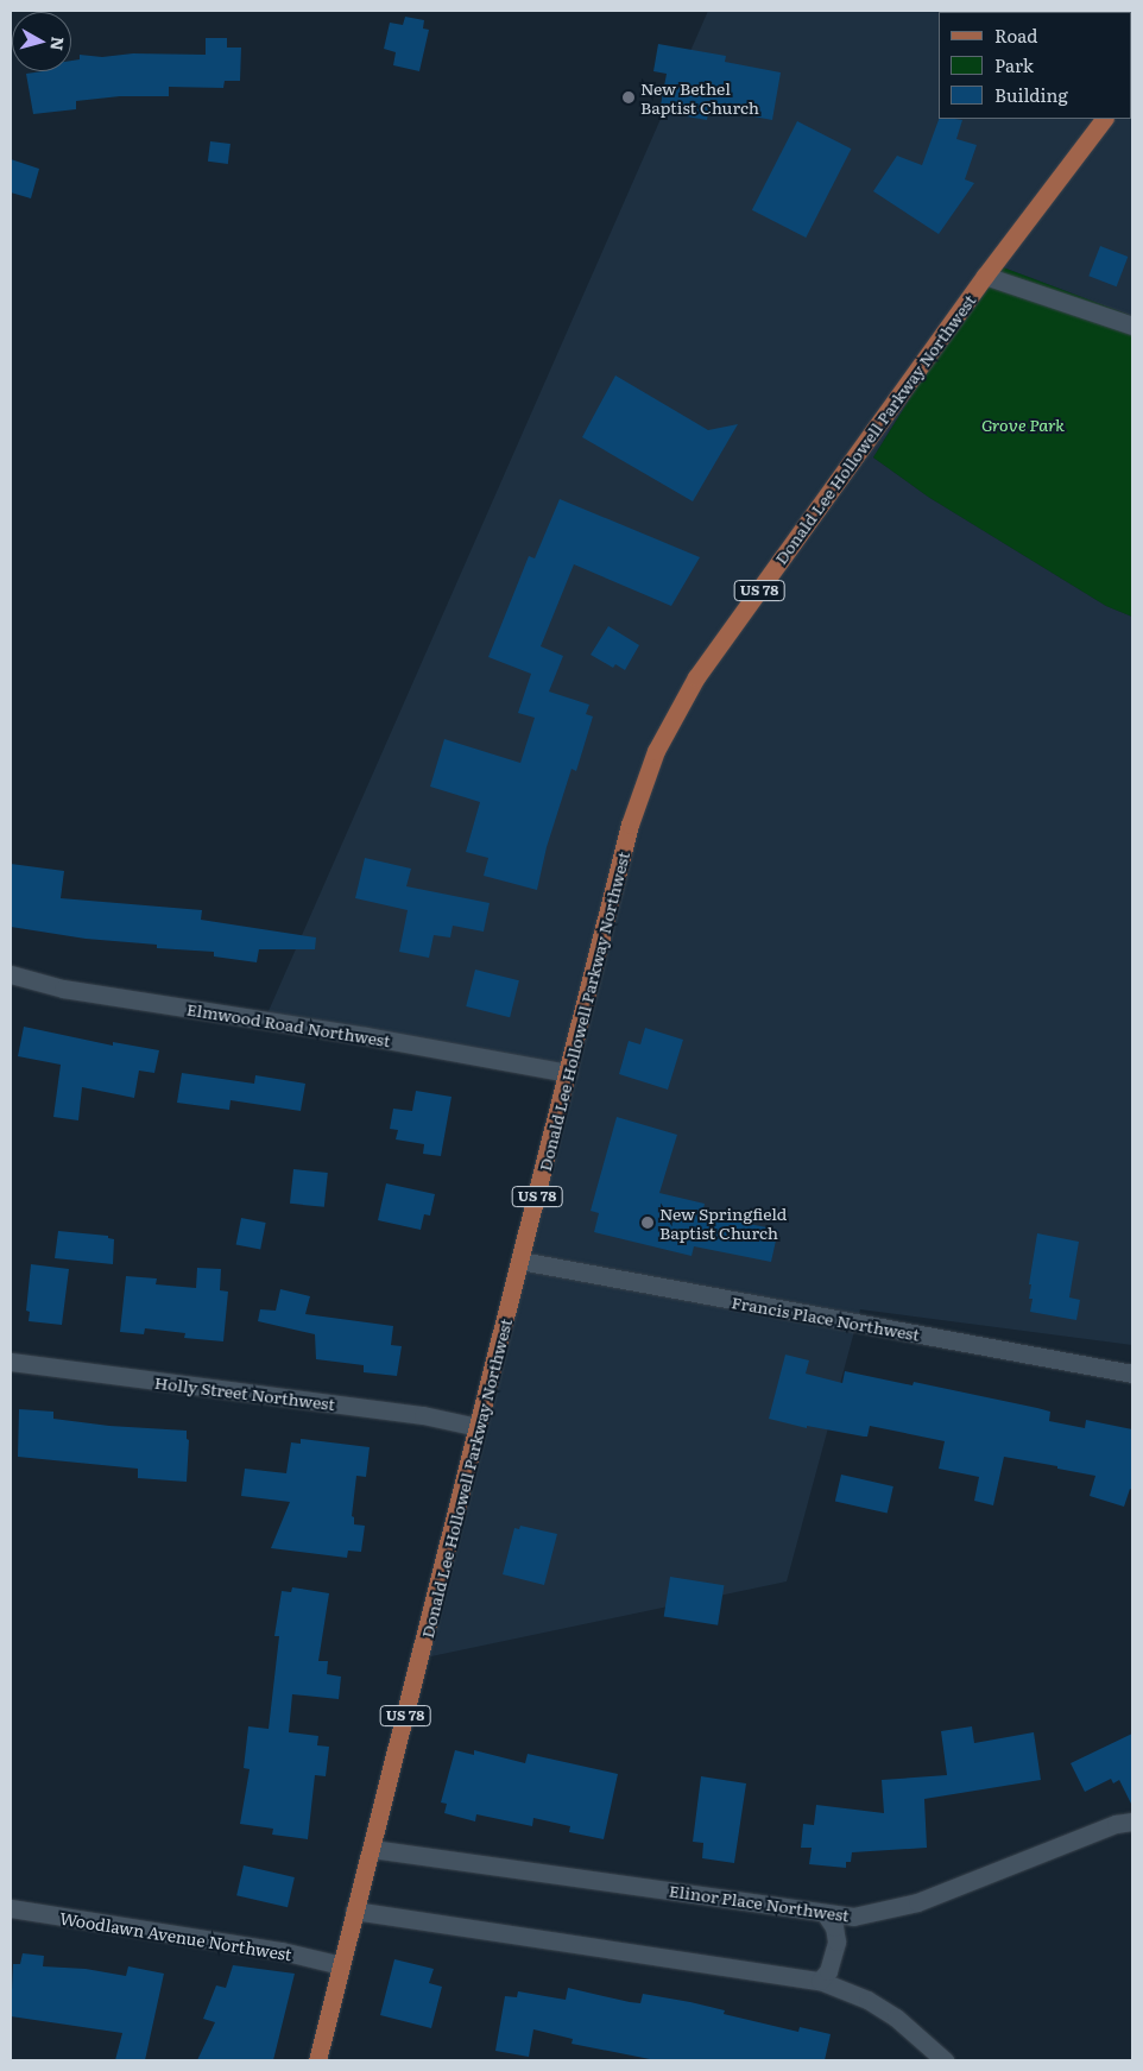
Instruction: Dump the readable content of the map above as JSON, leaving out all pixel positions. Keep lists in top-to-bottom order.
{
  "streets": {
    "main road": ["Donald Lee Hollowell Parkway Northwest", "US 78"],
    "street": [
      "Elmwood Road Northwest",
      "Francis Place Northwest",
      "Holly Street Northwest",
      "Elinor Place Northwest",
      "Woodlawn Avenue Northwest"
    ]
  },
  "crossings": [
    ["Donald Lee Hollowell Parkway Northwest", "Elmwood Road Northwest"],
    ["Donald Lee Hollowell Parkway Northwest", "Francis Place Northwest"],
    ["Donald Lee Hollowell Parkway Northwest", "Holly Street Northwest"],
    ["Donald Lee Hollowell Parkway Northwest", "Elinor Place Northwest"],
    ["Donald Lee Hollowell Parkway Northwest", "Woodlawn Avenue Northwest"]
  ],
  "parks": ["Grove Park"],
  "places": ["New Bethel Baptist Church", "New Springfield Baptist Church"],
  "legend": ["Road", "Park", "Building"],
  "north": "right"
}
